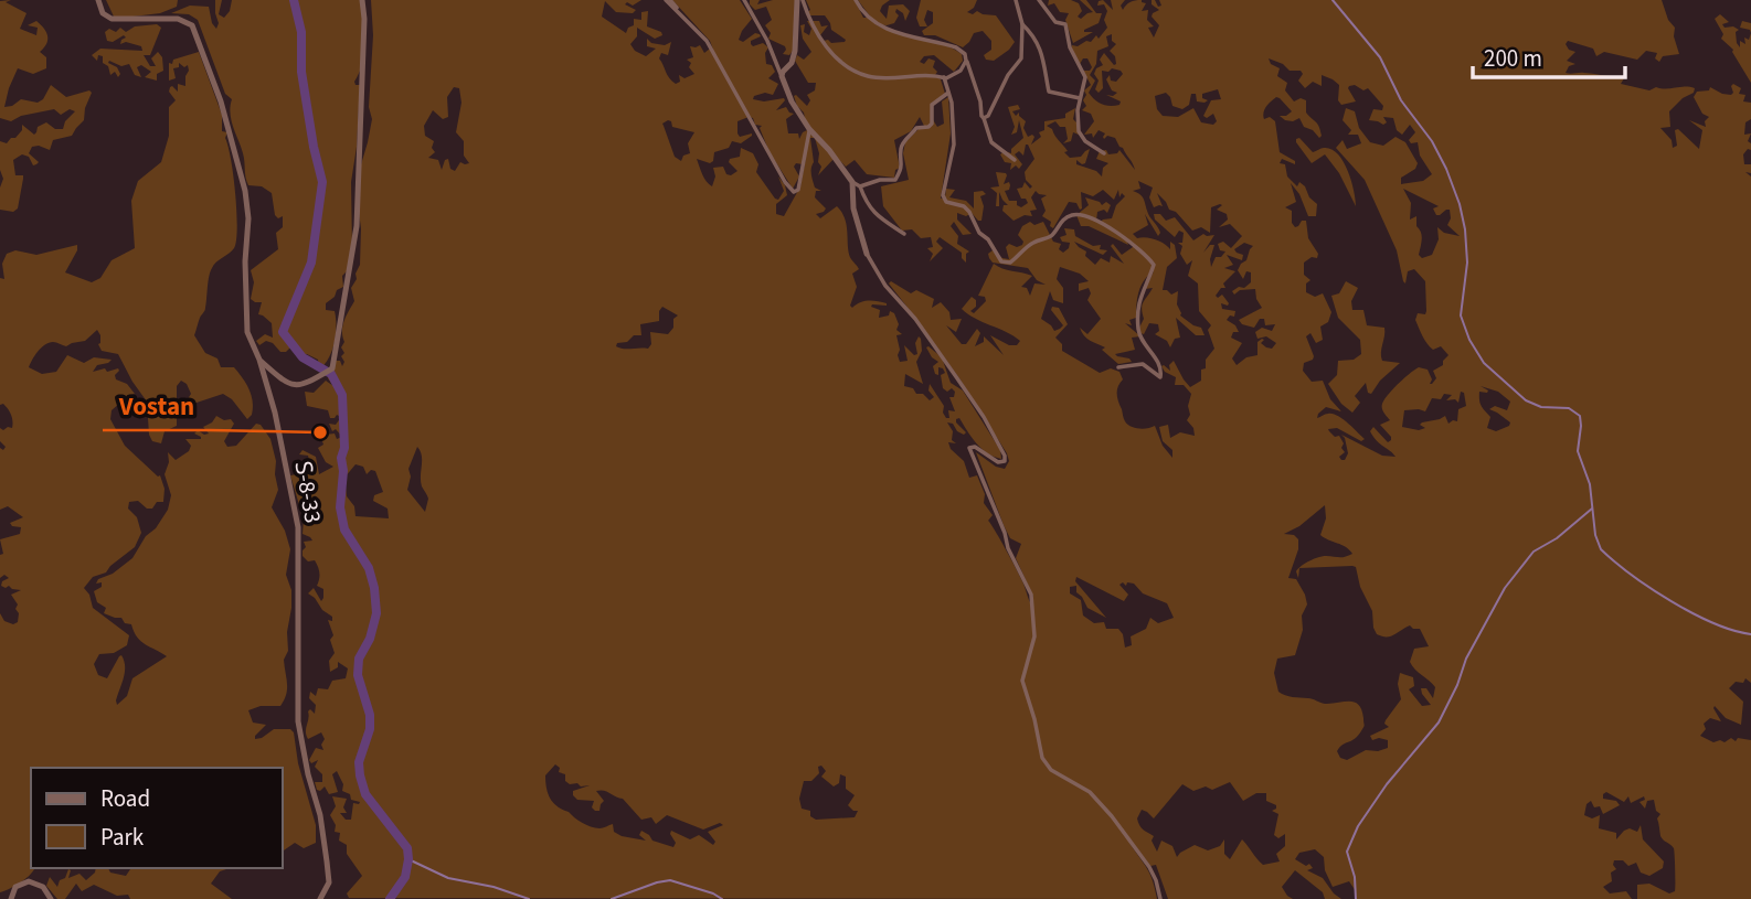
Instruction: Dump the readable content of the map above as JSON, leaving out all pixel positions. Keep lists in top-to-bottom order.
{
  "streets": {
    "street": ["Տ-8-33"]
  },
  "places": ["Vostan"],
  "legend": ["Road", "Park"],
  "scale_bar": "200 m"
}
